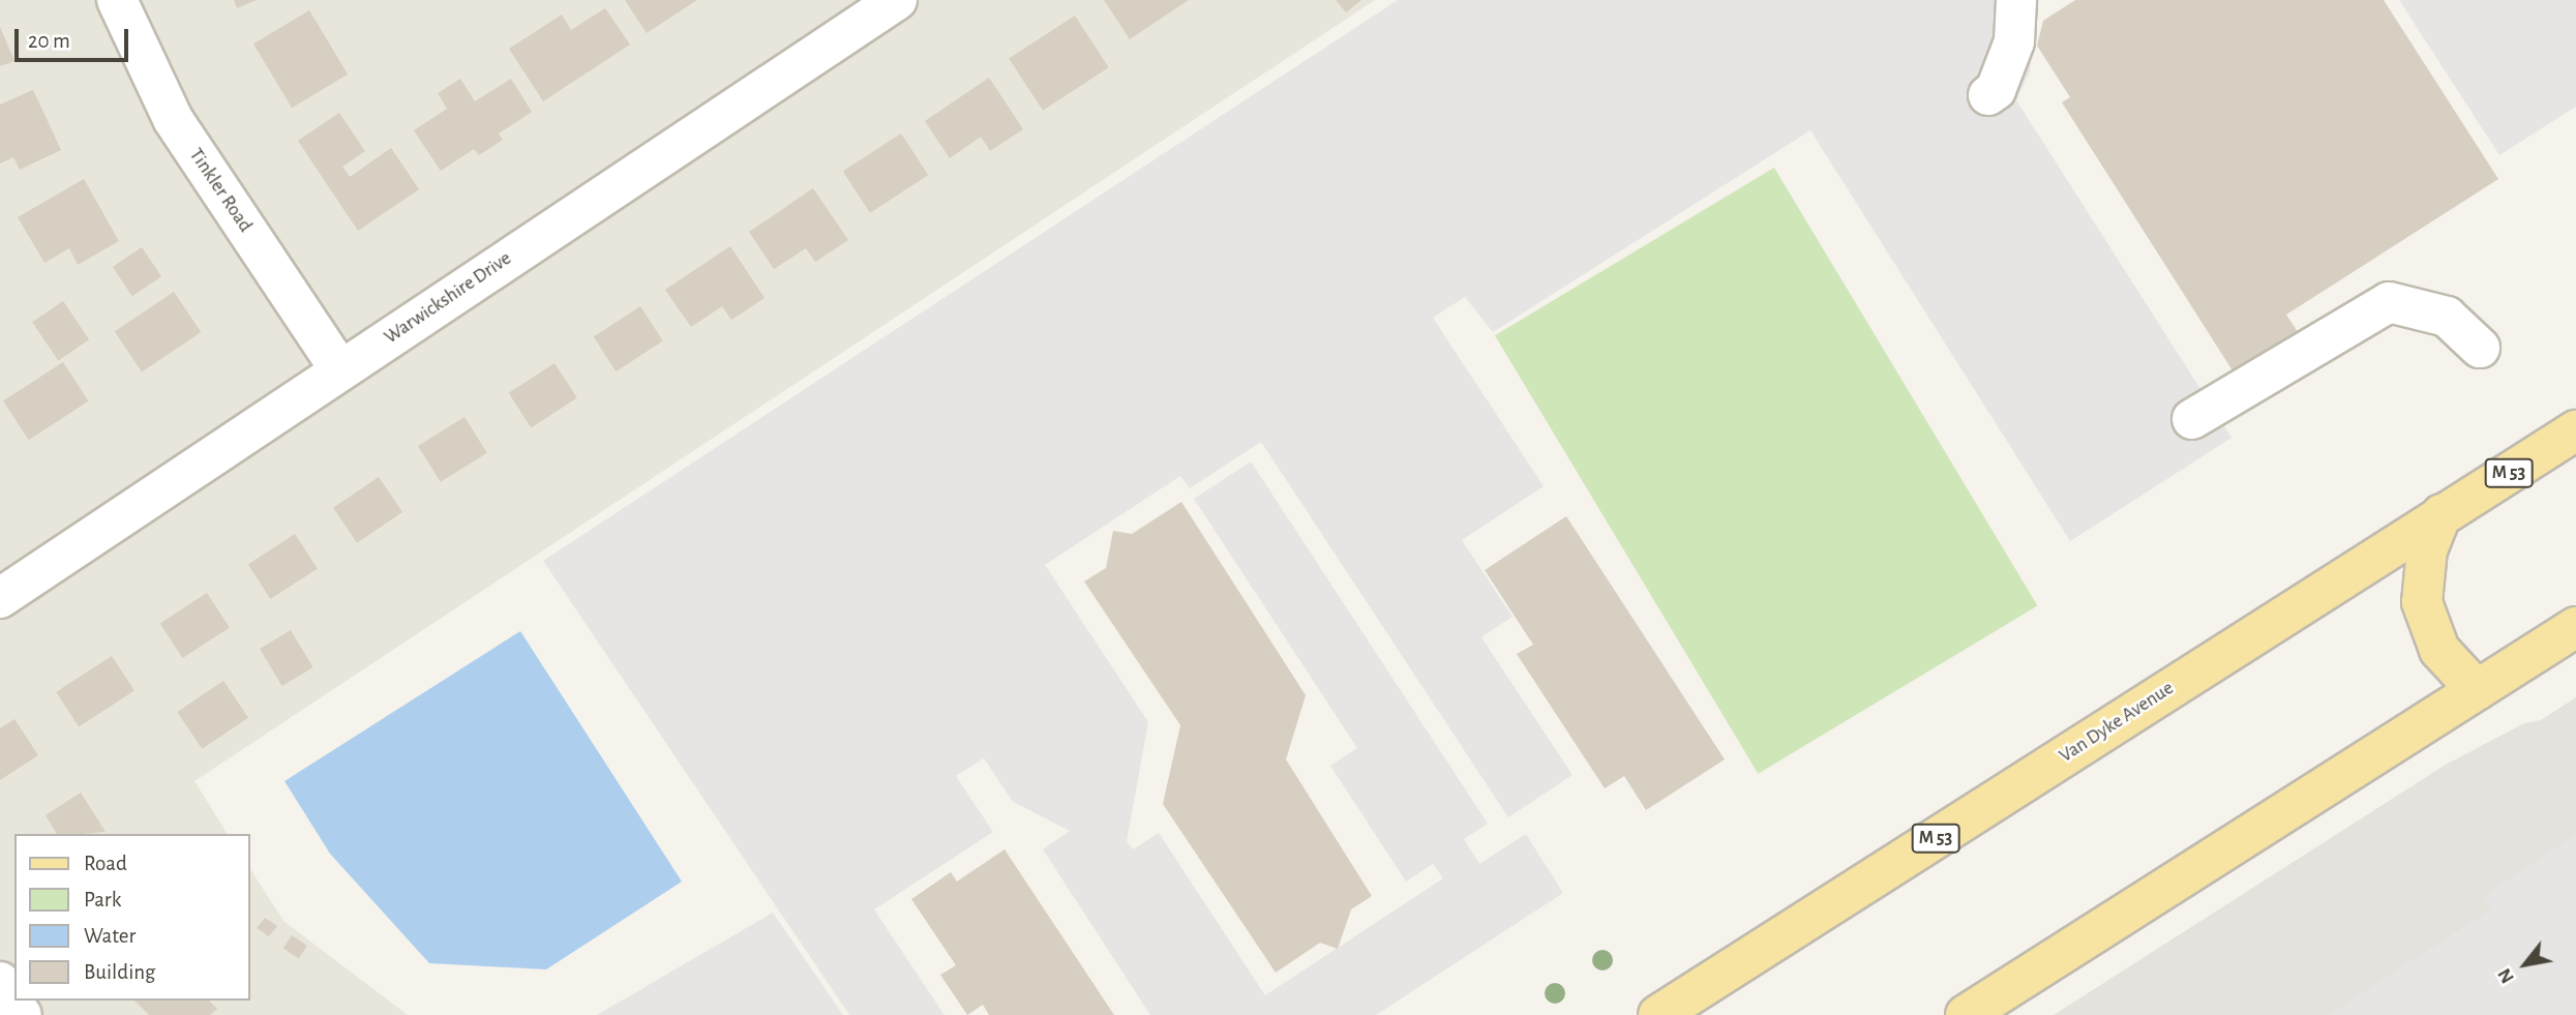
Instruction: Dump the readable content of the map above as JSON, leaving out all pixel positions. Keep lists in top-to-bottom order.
{
  "streets": {
    "main road": ["M 53", "Van Dyke Avenue"],
    "street": ["Tinkler Road", "Warwickshire Drive"]
  },
  "crossings": [
    ["Tinkler Road", "Warwickshire Drive"]
  ],
  "legend": [
    "Road",
    "Park",
    "Water",
    "Building"
  ],
  "scale_bar": "20 m",
  "north": "bottom left"
}
